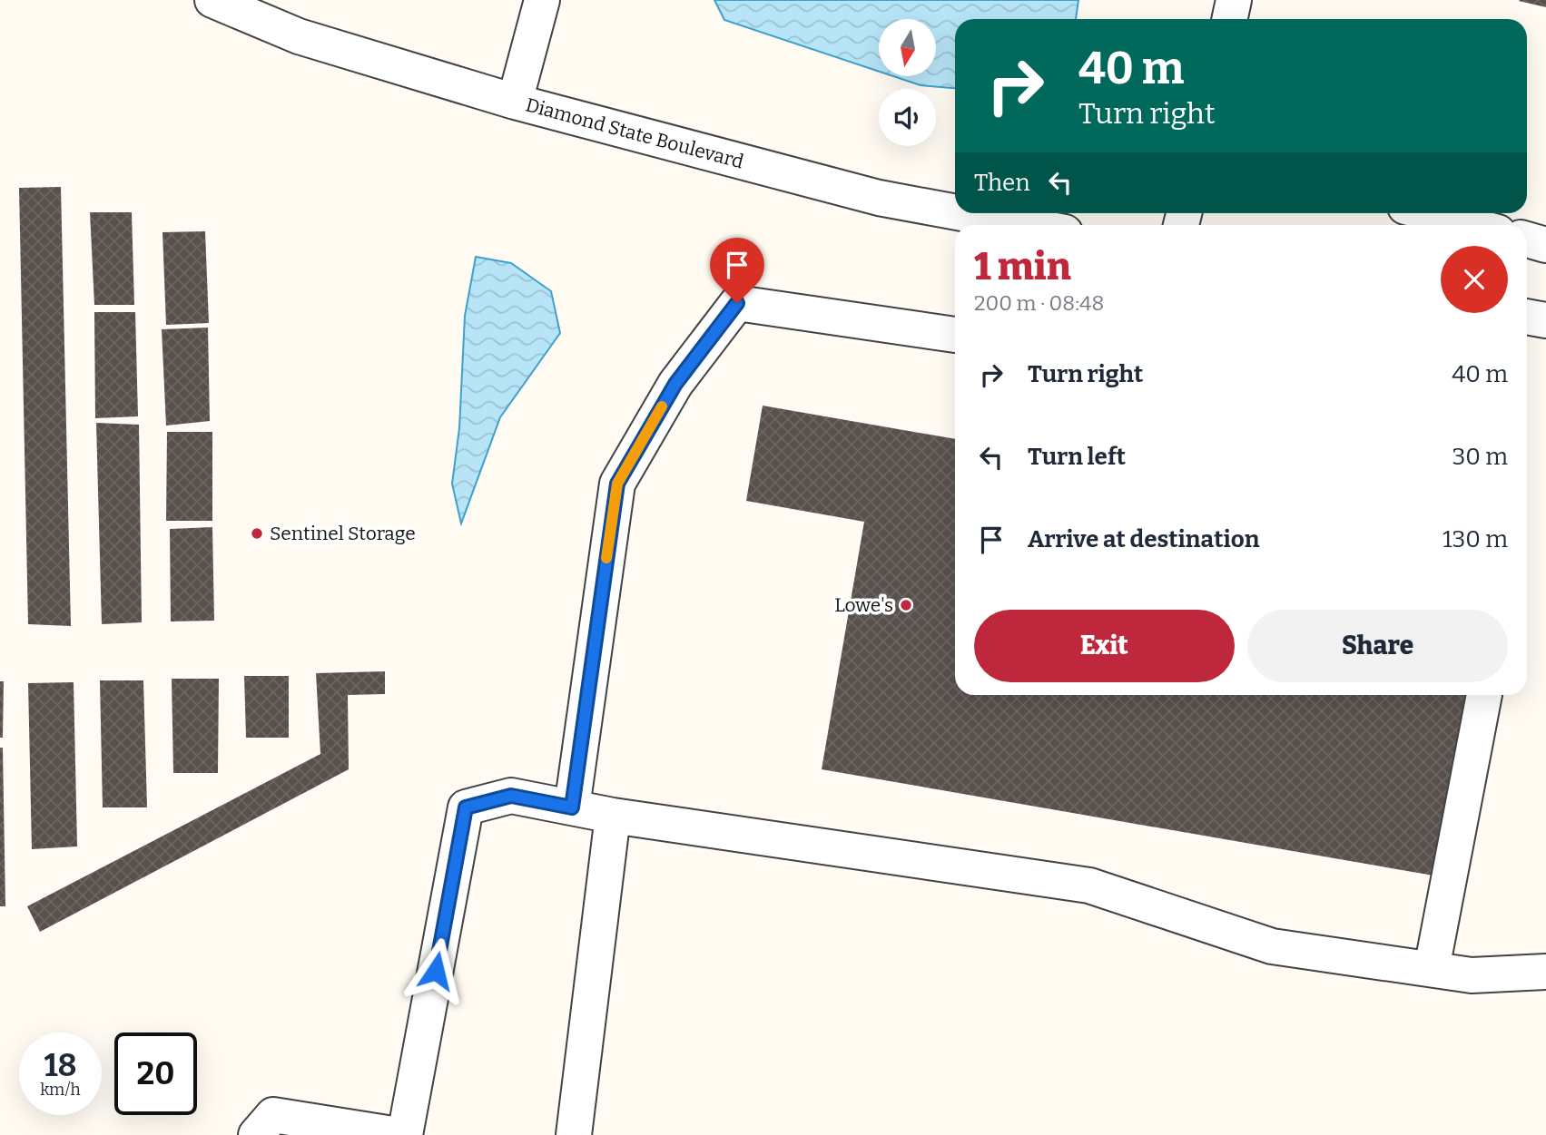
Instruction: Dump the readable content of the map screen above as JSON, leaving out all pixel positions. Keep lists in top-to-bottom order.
{
  "streets": {
    "street": ["Diamond State Boulevard"]
  },
  "places": ["Sentinel Storage", "Lowe's"],
  "north": "bottom",
  "page": {
    "turn": ["40 m", "Turn right"],
    "then": "Then",
    "heading": ["1 min", "200 m · 08:48"],
    "list": [
      {
        "name": "Turn right",
        "value": "40 m"
      },
      {
        "name": "Turn left",
        "value": "30 m"
      },
      {
        "name": "Arrive at destination",
        "value": "130 m"
      }
    ],
    "buttons": ["Exit", "Share"],
    "speed": "18 km/h",
    "limit": "20"
  }
}
